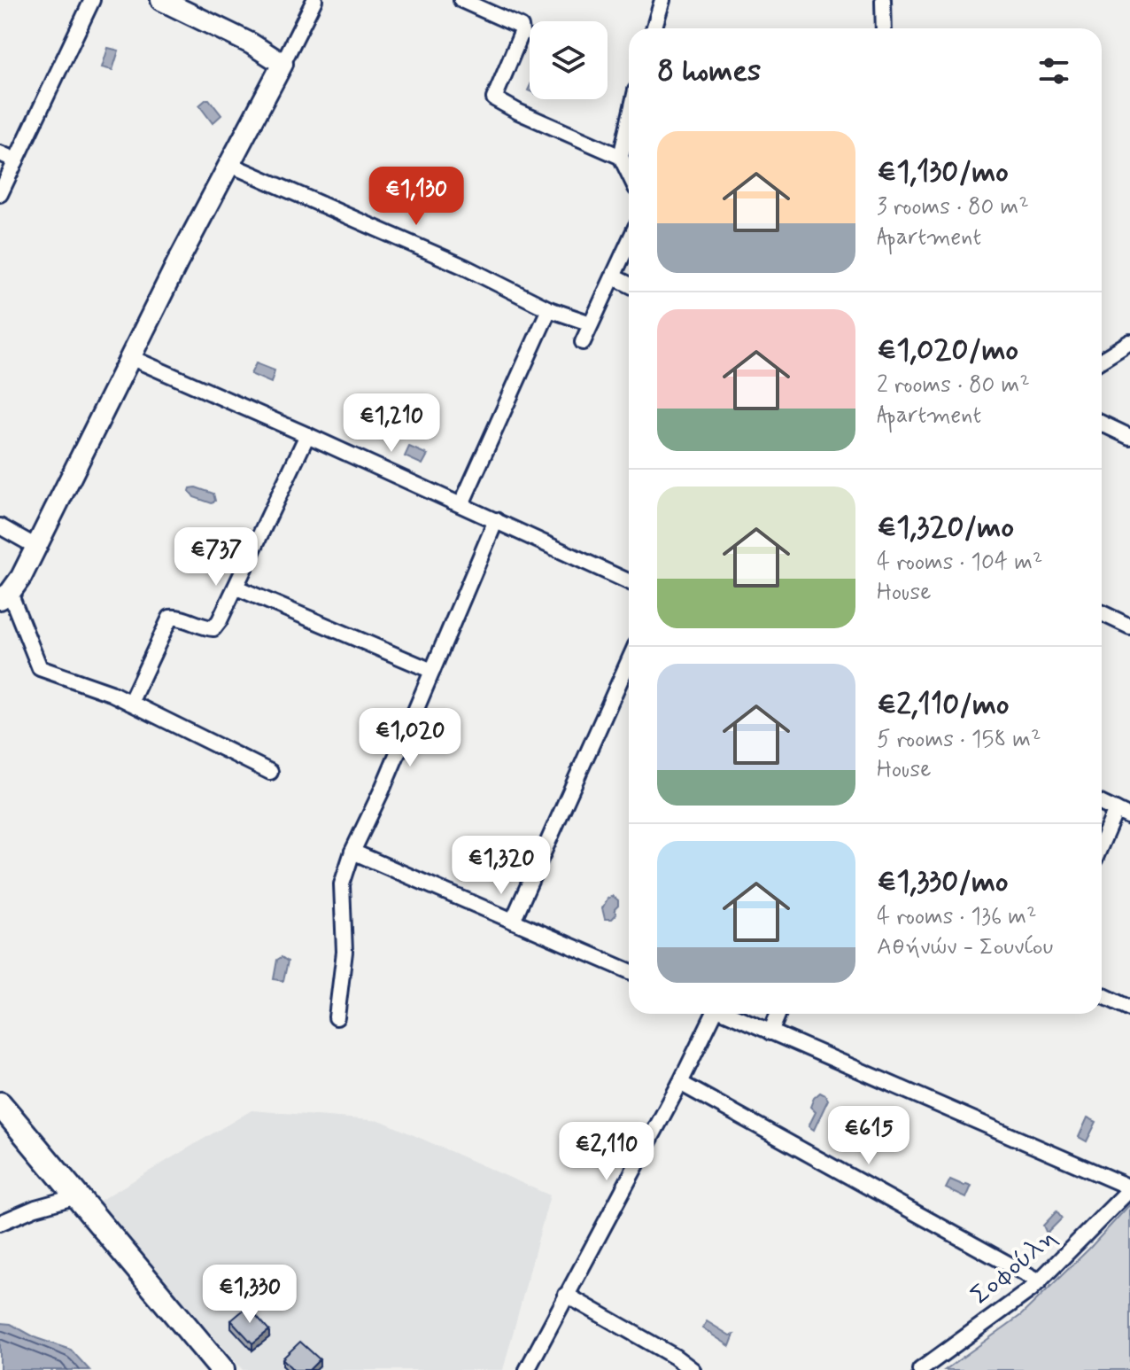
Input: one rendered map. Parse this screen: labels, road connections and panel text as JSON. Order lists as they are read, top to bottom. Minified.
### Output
{"streets":{"street":["Σοφούλη"]},"page":{"heading":"8 homes","list":[{"name":"€1,130/mo","note":"3 rooms · 80 m² · Apartment"},{"name":"€1,020/mo","note":"2 rooms · 80 m² · Apartment"},{"name":"€1,320/mo","note":"4 rooms · 104 m² · House"},{"name":"€2,110/mo","note":"5 rooms · 158 m² · House"},{"name":"€1,330/mo","note":"4 rooms · 136 m² · Αθήνών - Σουνίου"}],"price":["€1,130","€1,210","€737","€1,020","€1,320","€615","€2,110","€1,330"]}}
